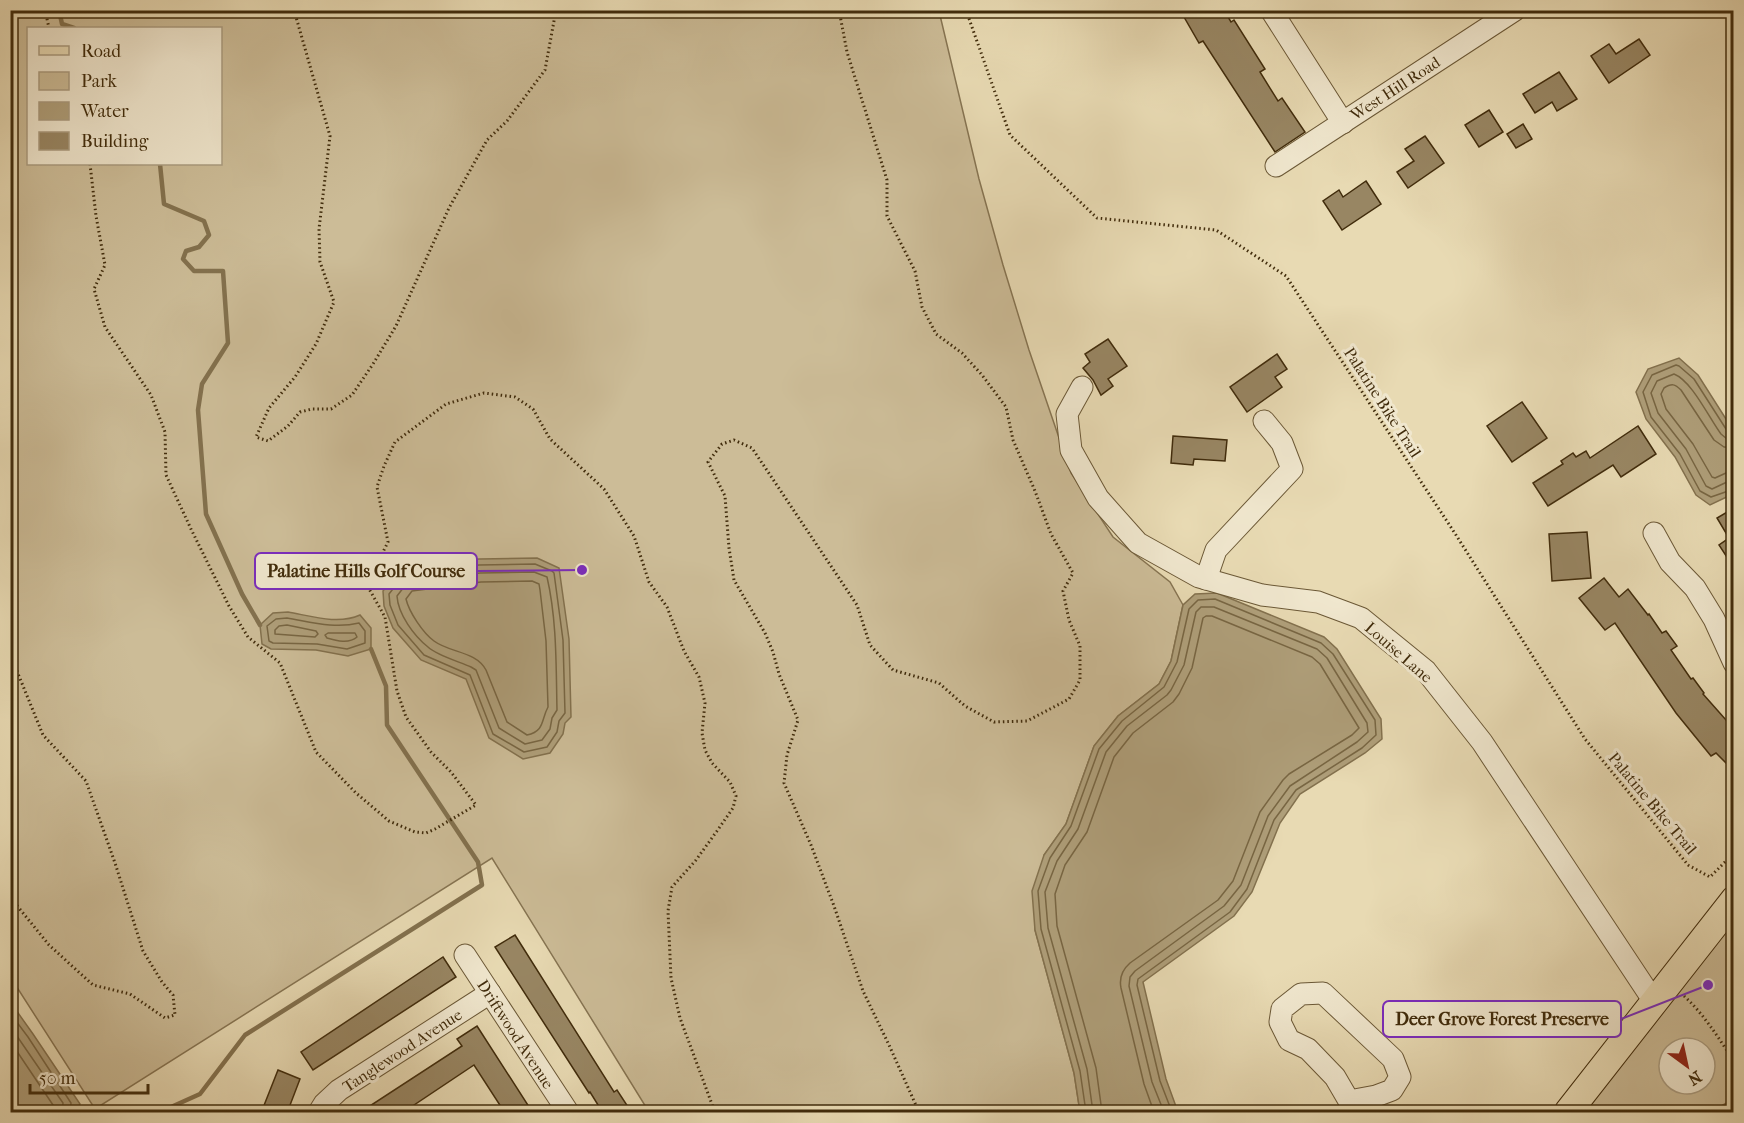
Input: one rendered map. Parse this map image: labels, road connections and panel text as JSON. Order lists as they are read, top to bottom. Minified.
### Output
{"streets":{"street":["West Hill Road","Louise Lane","Driftwood Avenue","Tanglewood Avenue"],"path":["Palatine Bike Trail"]},"crossings":[["Driftwood Avenue","Tanglewood Avenue"]],"places":["Palatine Hills Golf Course","Deer Grove Forest Preserve"],"legend":["Road","Park","Water","Building"],"scale_bar":"50 m","north":"bottom right"}
